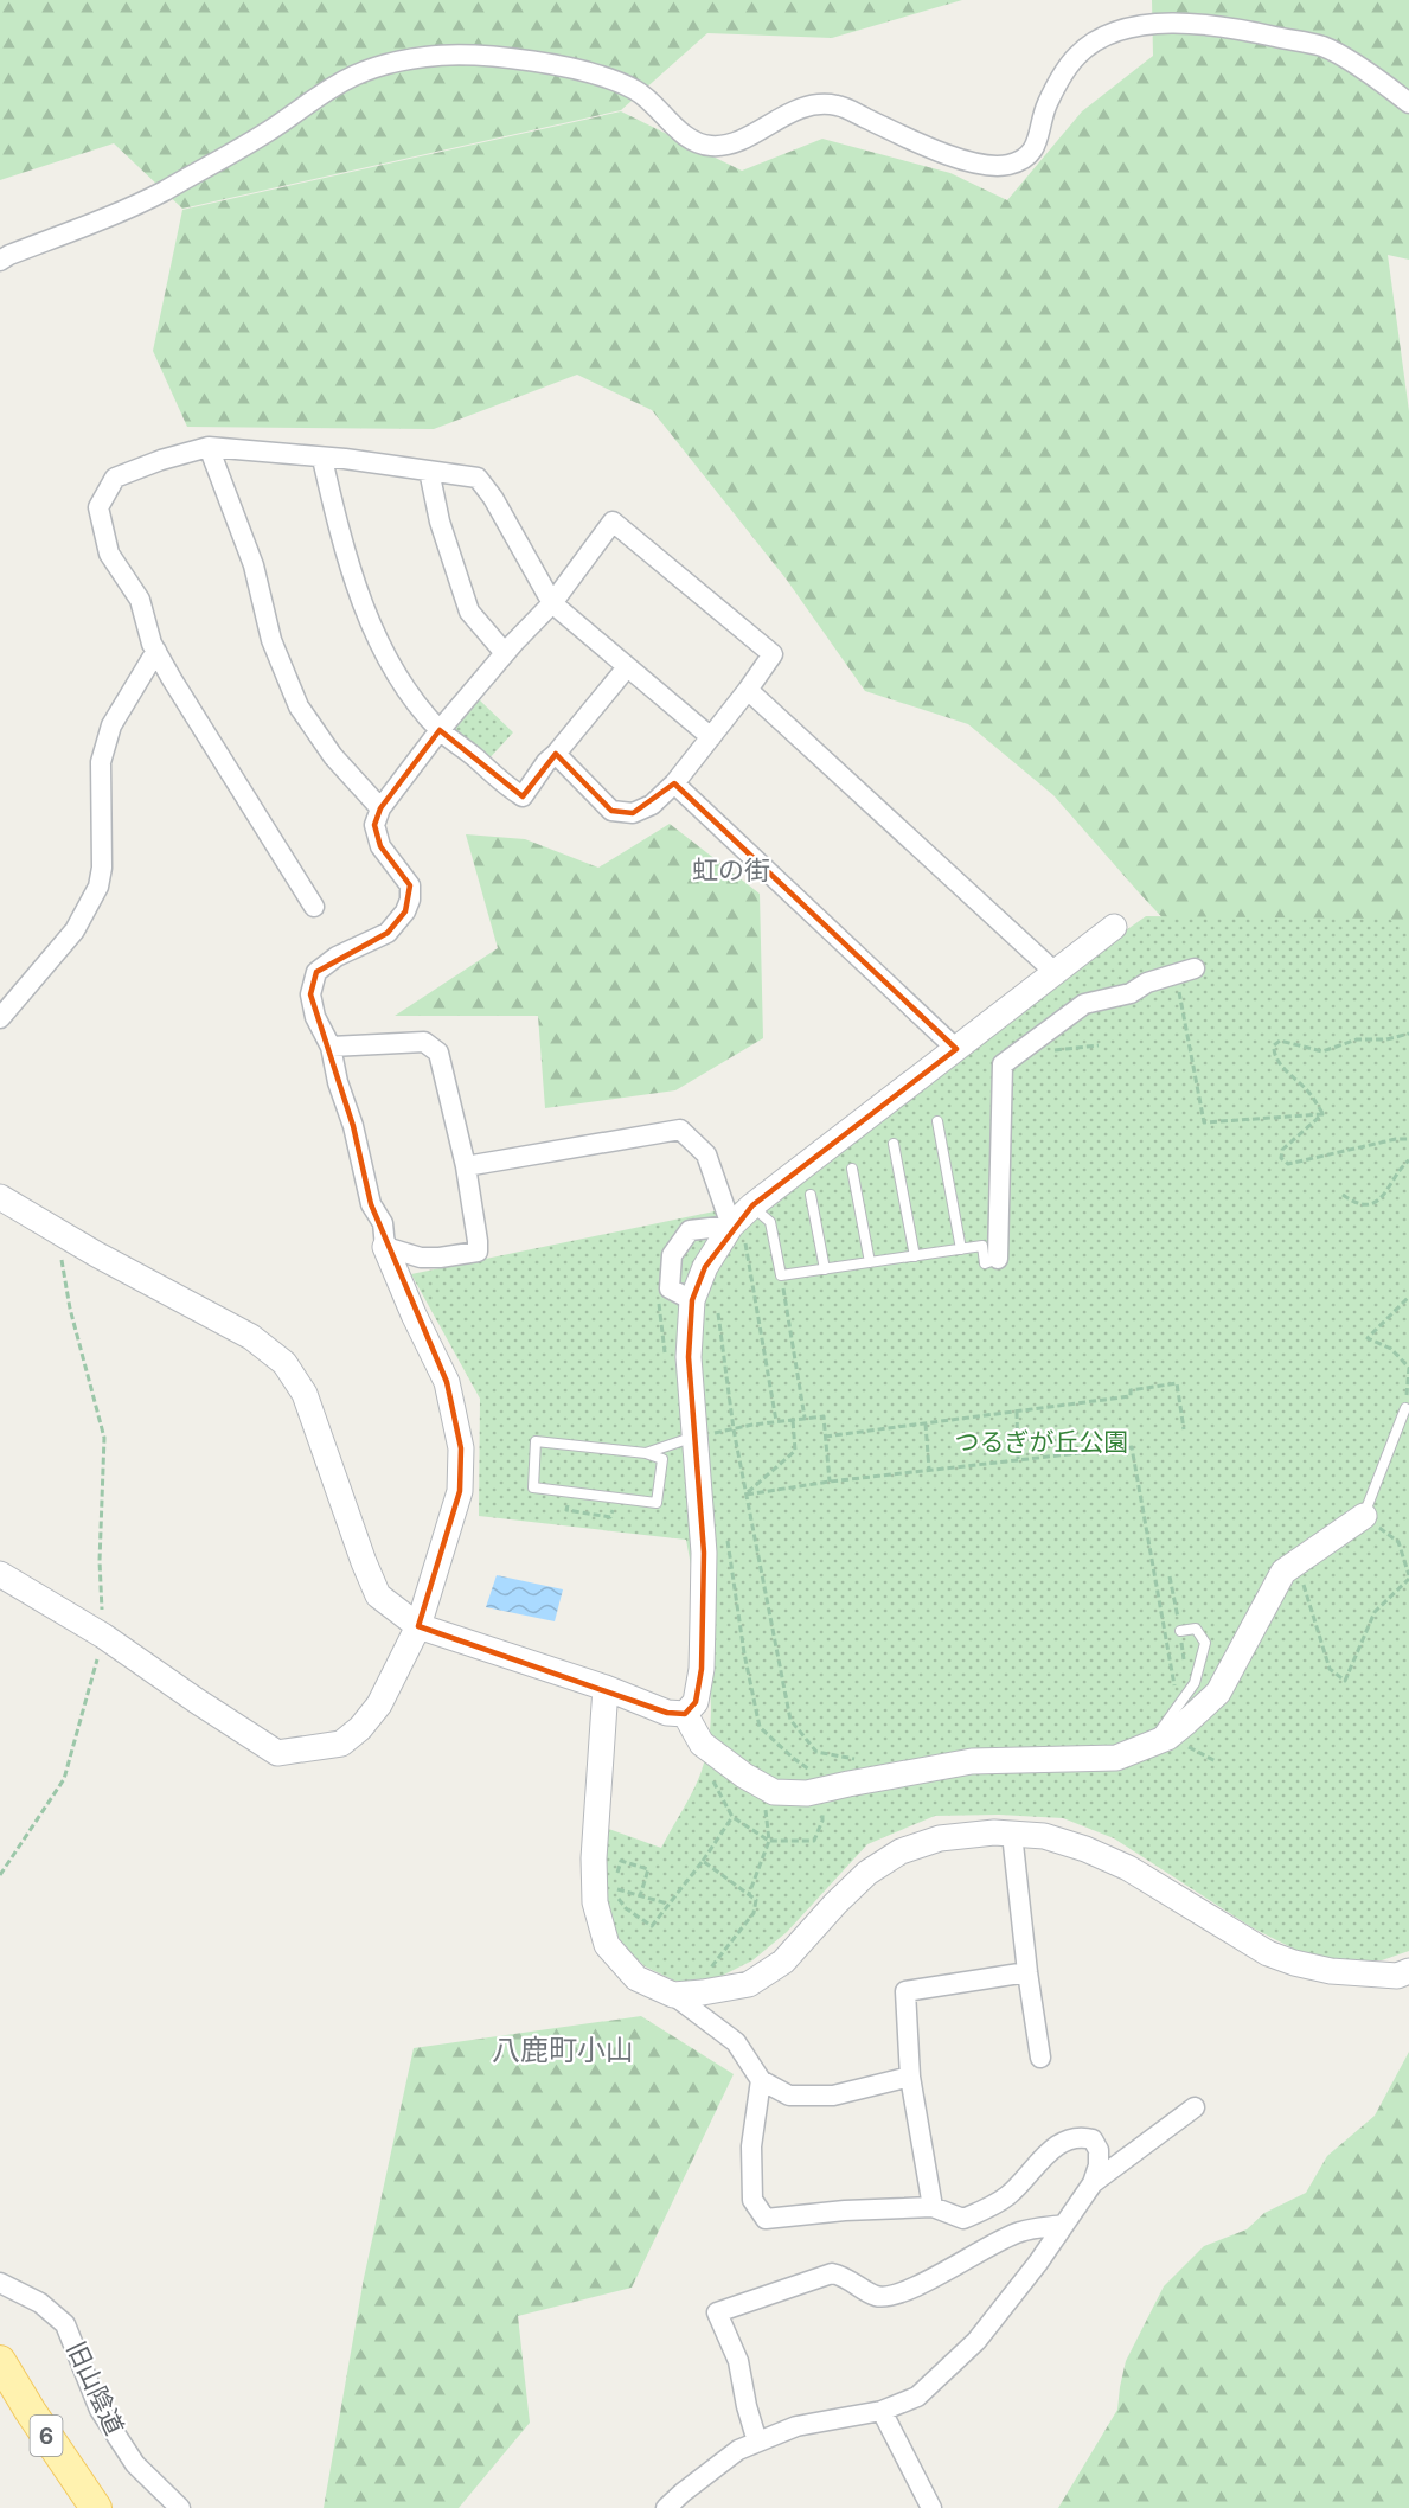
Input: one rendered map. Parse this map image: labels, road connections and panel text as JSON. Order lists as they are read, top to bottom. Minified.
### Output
{"streets":{"main road":["6"],"street":["旧山陰道"]},"districts":["虹の街","八鹿町小山"],"parks":["つるぎが丘公園"]}
